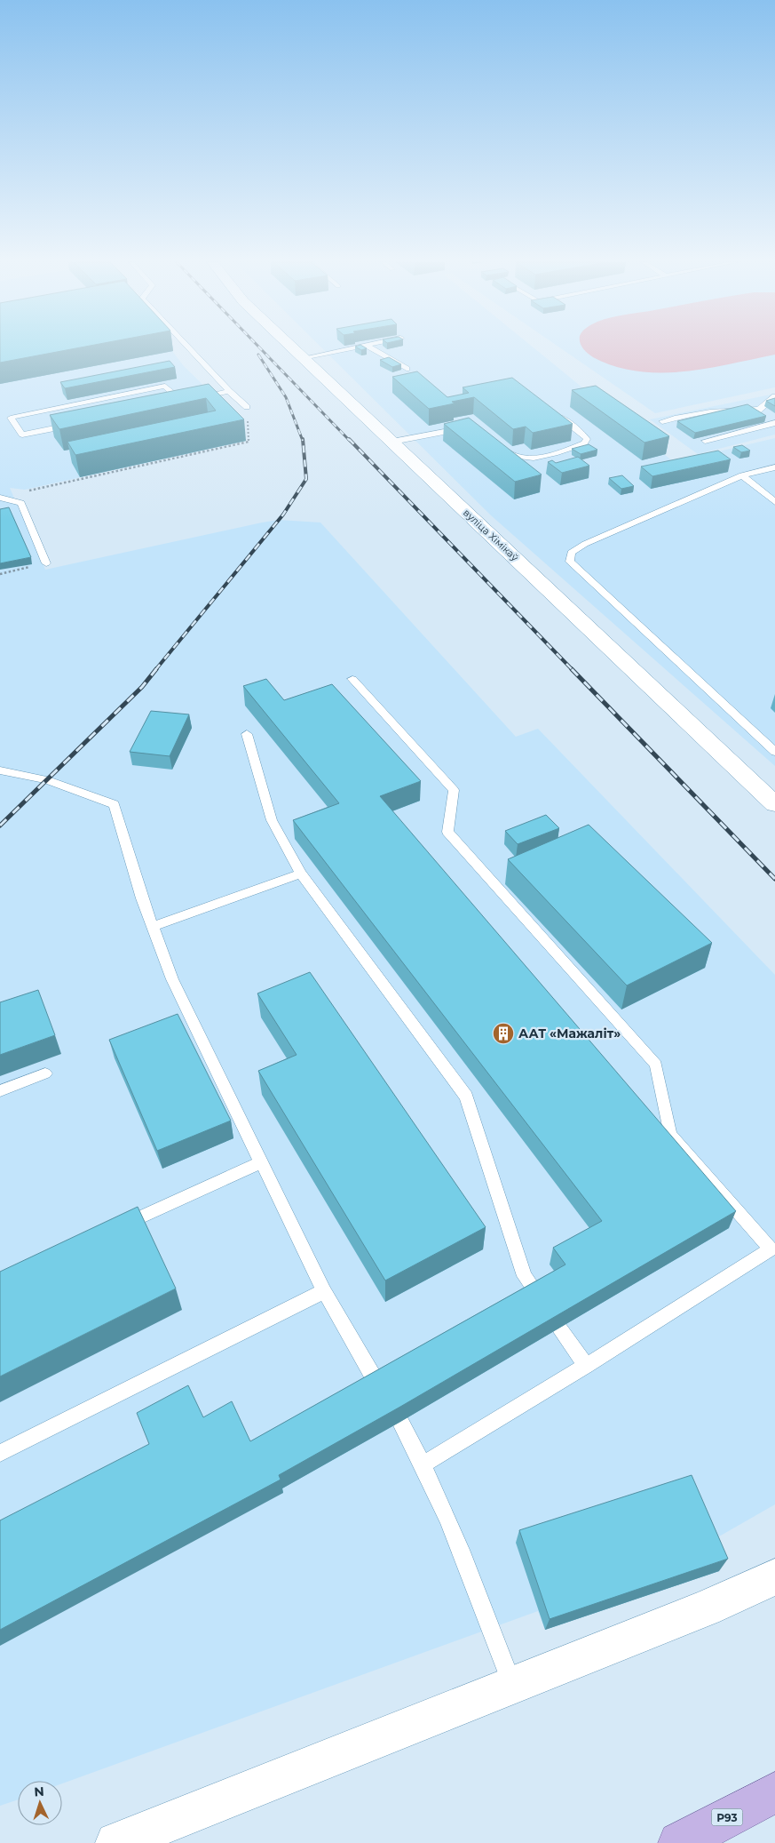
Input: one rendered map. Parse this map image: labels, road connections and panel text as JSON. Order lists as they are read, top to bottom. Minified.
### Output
{"streets":{"main road":["Р93"],"street":["вуліца Хімікаў"]},"places":{"building":["ААТ «Мажаліт»"]},"north":"top"}
